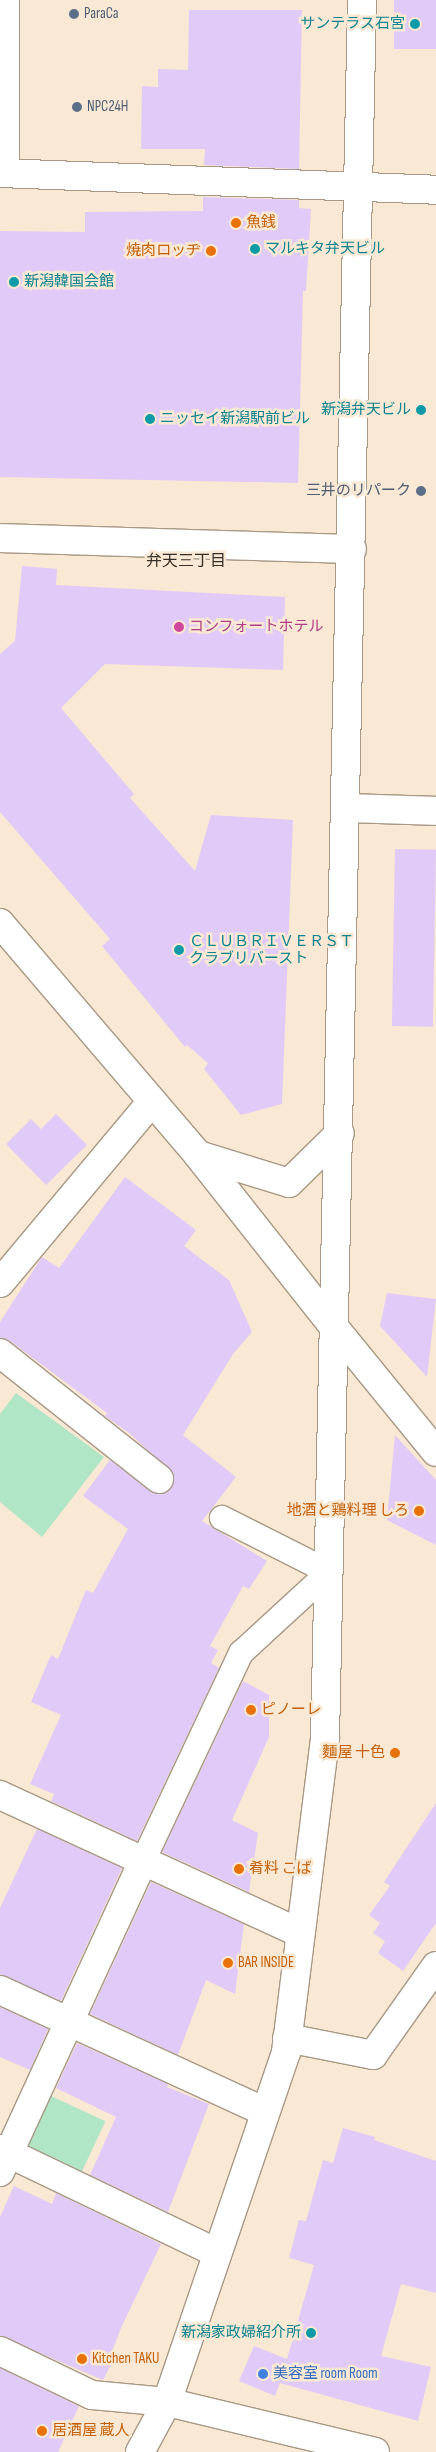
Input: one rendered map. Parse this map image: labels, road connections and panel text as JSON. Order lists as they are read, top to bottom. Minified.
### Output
{"districts":["弁天三丁目"],"places":["ParaCa","サンテラス石宮","NPC24H","魚銭","マルキタ弁天ビル","焼肉ロッヂ","新潟韓国会館","新潟弁天ビル","ニッセイ新潟駅前ビル","三井のリパーク","コンフォートホテル","ＣＬＵＢＲＩＶＥＲＳＴ クラブリバースト","地酒と鶏料理 しろ","ピノーレ","麵屋 十色","肴料 こば","BAR INSIDE","新潟家政婦紹介所","Kitchen TAKU","美容室 room Room","居酒屋 蔵人"]}
